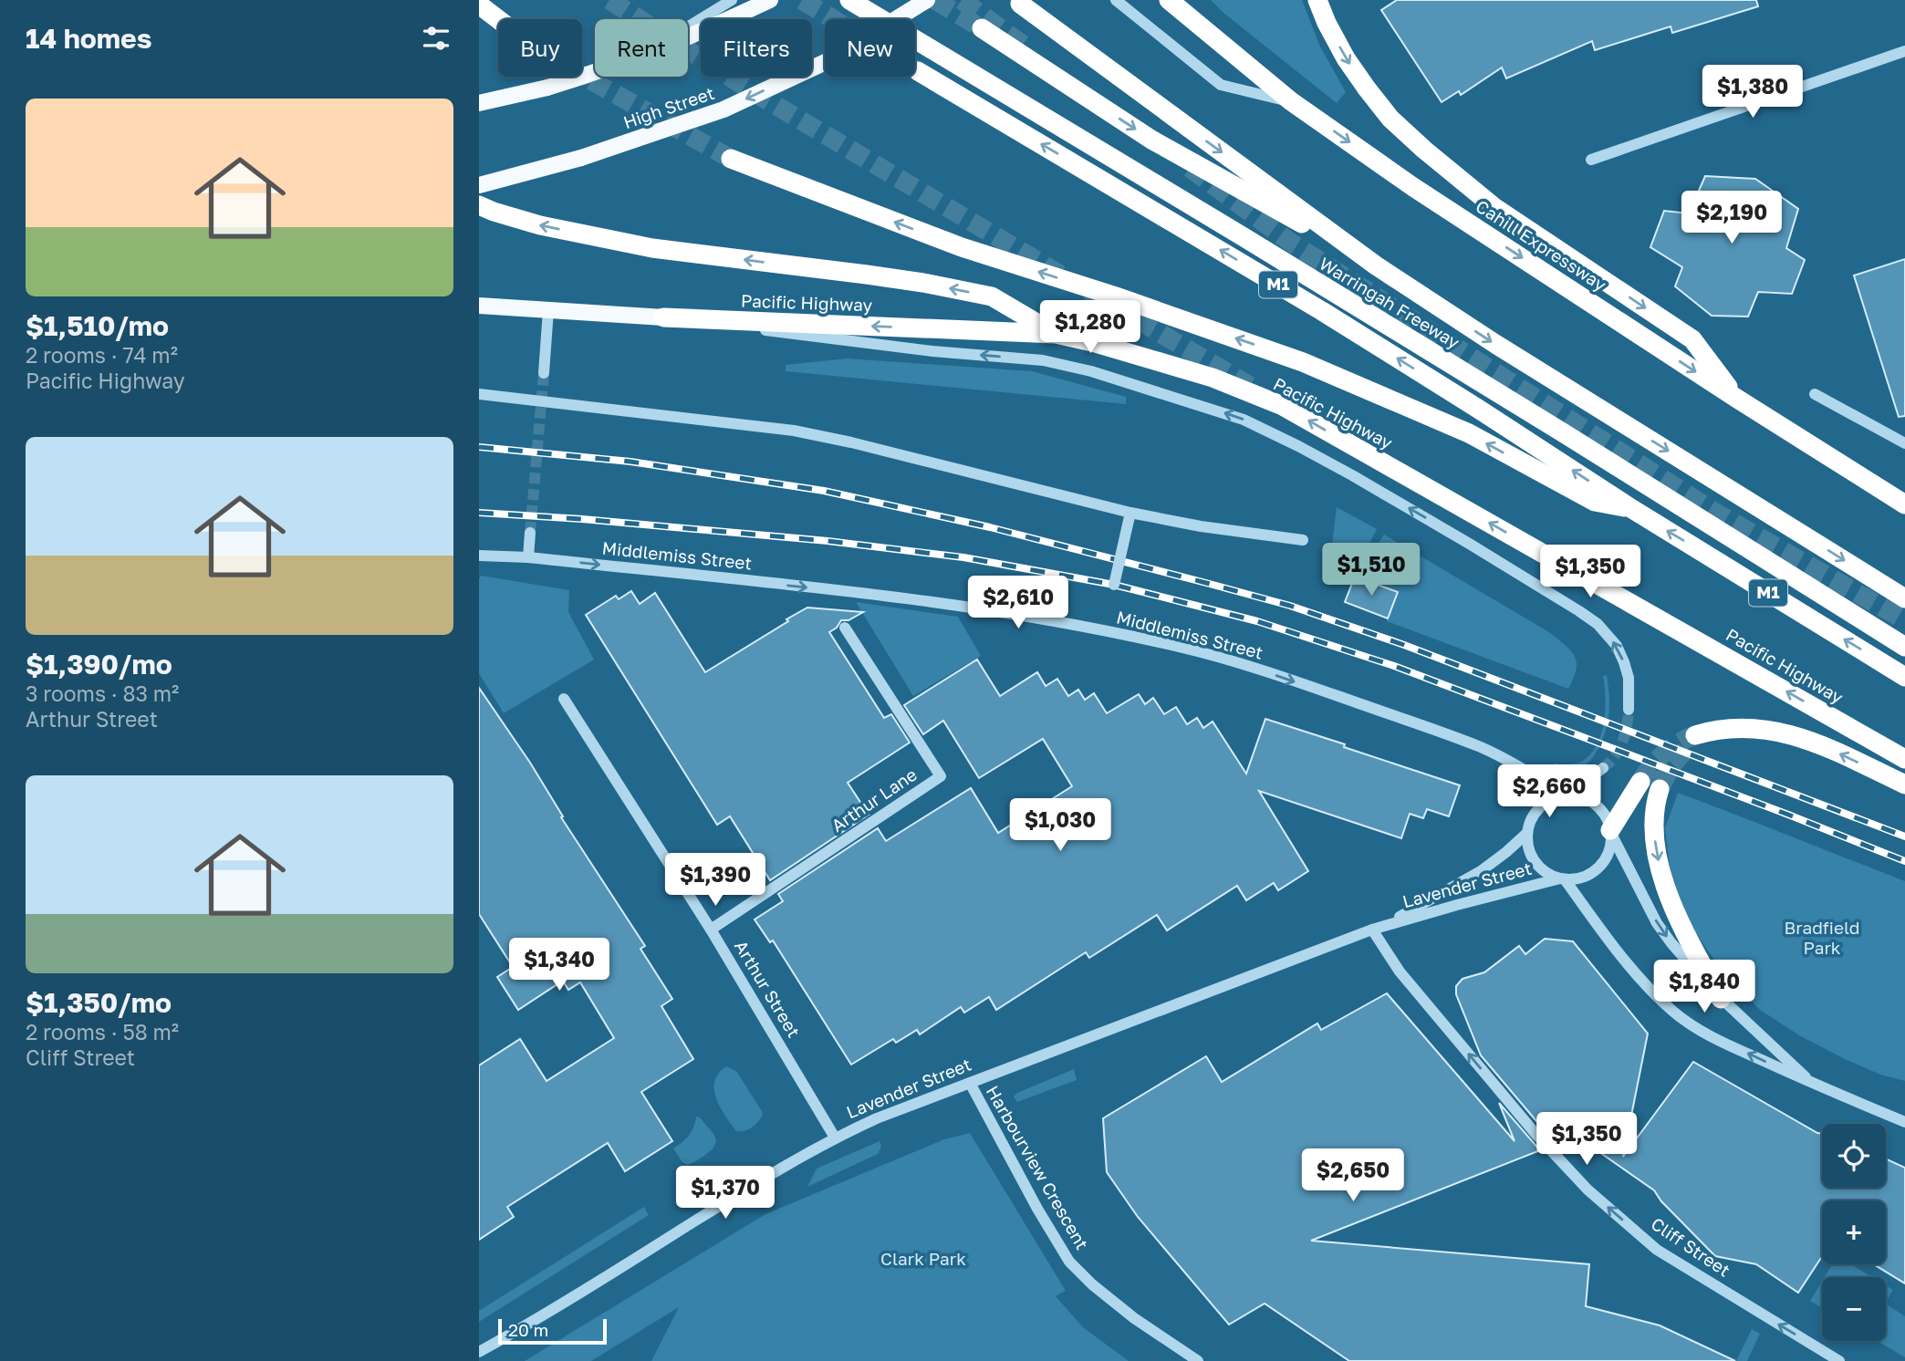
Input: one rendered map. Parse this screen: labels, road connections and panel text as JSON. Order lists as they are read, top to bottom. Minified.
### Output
{"streets":{"highway":["Cahill Expressway","M1","Pacific Highway","Warringah Freeway"],"main road":["High Street"],"street":["Middlemiss Street","Arthur Lane","Lavender Street","Arthur Street","Harbourview Crescent","Cliff Street"]},"crossings":[["Middlemiss Street","Lavender Street"],["Arthur Lane","Arthur Street"],["Lavender Street","Arthur Street"],["Lavender Street","Harbourview Crescent"],["Lavender Street","Cliff Street"]],"one_way":["Middlemiss Street","Cliff Street"],"parks":["Bradfield Park","Clark Park"],"scale_bar":"20 m","page":{"heading":"14 homes","chip":["Buy","Rent","Filters","New"],"price":["$1,380","$2,190","$1,280","$1,510","$1,350","$2,610","$2,660","$1,030","$1,390","$1,340","$1,840","$1,350","$2,650","$1,370"],"list":[{"name":"$1,510/mo","note":"2 rooms · 74 m² · Pacific Highway"},{"name":"$1,390/mo","note":"3 rooms · 83 m² · Arthur Street"},{"name":"$1,350/mo","note":"2 rooms · 58 m² · Cliff Street"}],"map_buttons":["+","−"],"scale":"20 m"}}
